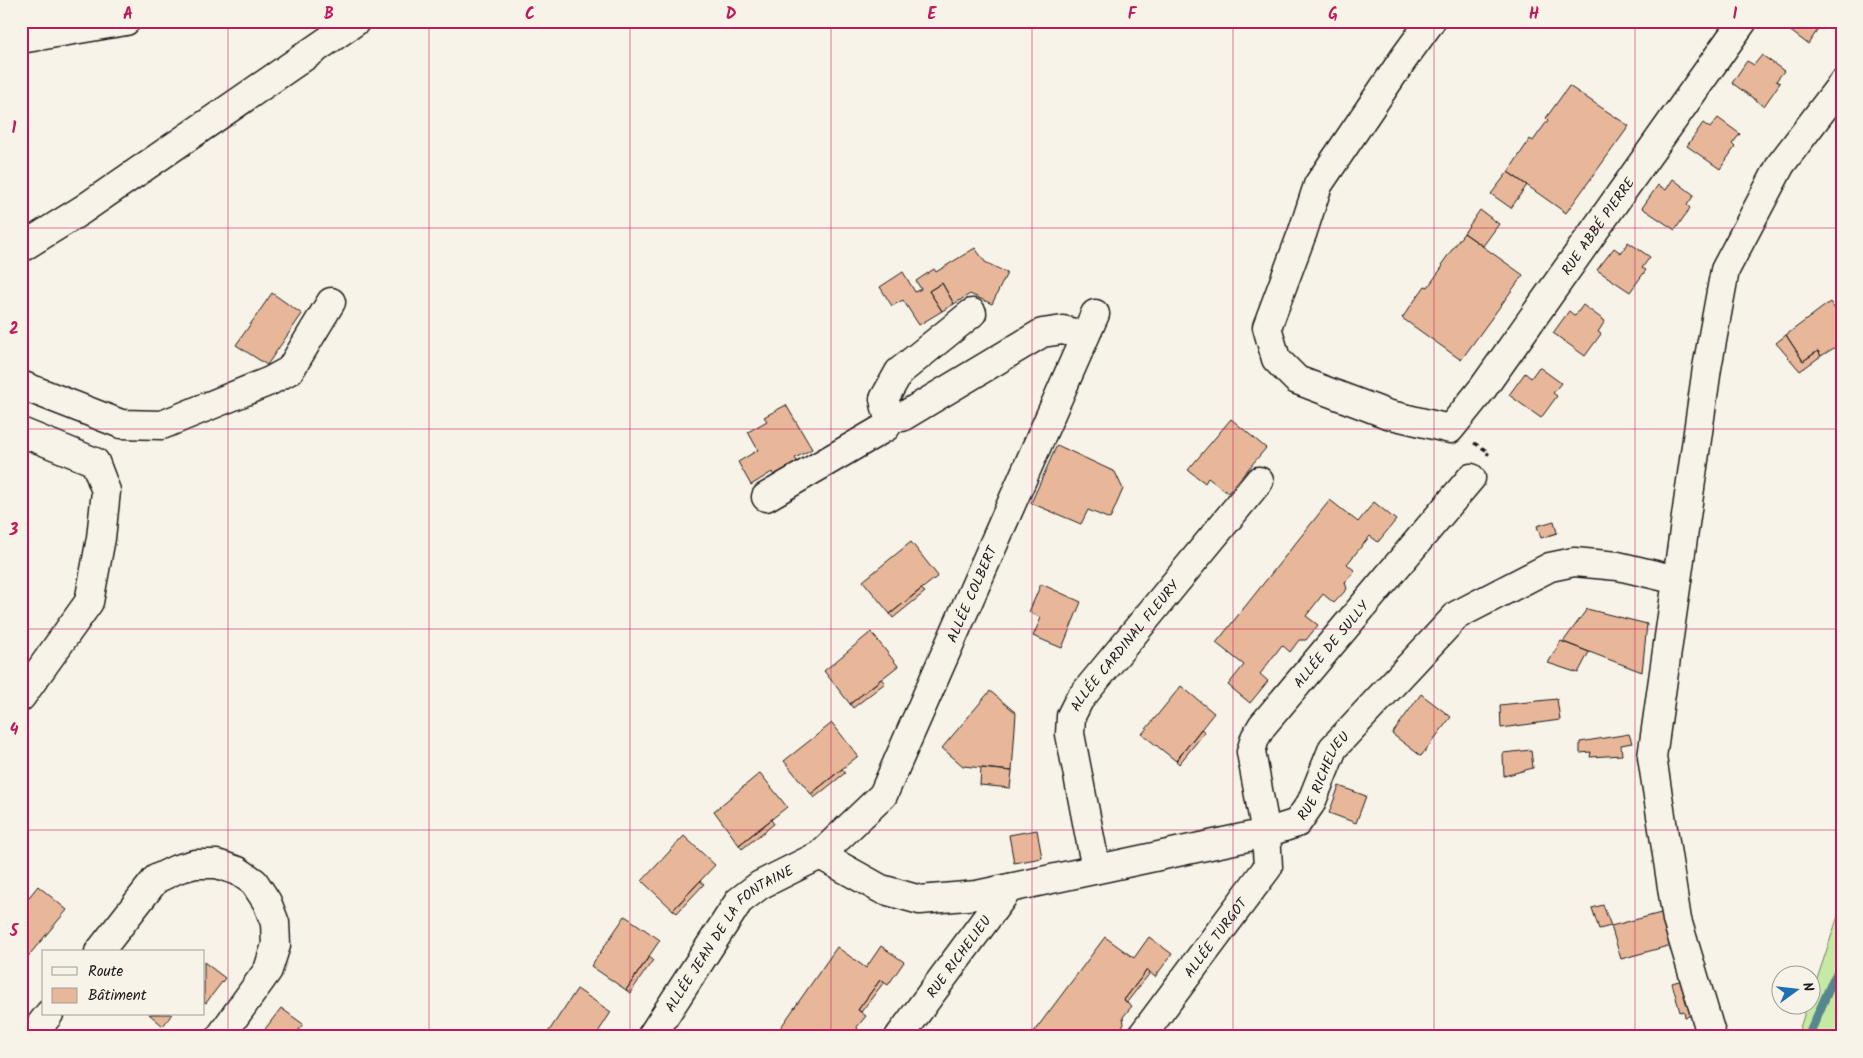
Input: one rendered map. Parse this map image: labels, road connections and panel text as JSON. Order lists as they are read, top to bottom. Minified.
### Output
{"streets":{"main road":["RUE ABBÉ PIERRE","ALLÉE COLBERT","ALLÉE DE SULLY","ALLÉE CARDINAL FLEURY","RUE RICHELIEU","ALLÉE TURGOT","ALLÉE JEAN DE LA FONTAINE"]},"crossings":[["ALLÉE COLBERT","ALLÉE JEAN DE LA FONTAINE"],["ALLÉE DE SULLY","RUE RICHELIEU"],["ALLÉE DE SULLY","ALLÉE TURGOT"],["ALLÉE CARDINAL FLEURY","RUE RICHELIEU"],["RUE RICHELIEU","ALLÉE TURGOT"]],"legend":["Route","Bâtiment"],"north":"right","grid":{"columns":["A","B","C","D","E","F","G","H","I"],"rows":["1","2","3","4","5"]}}
